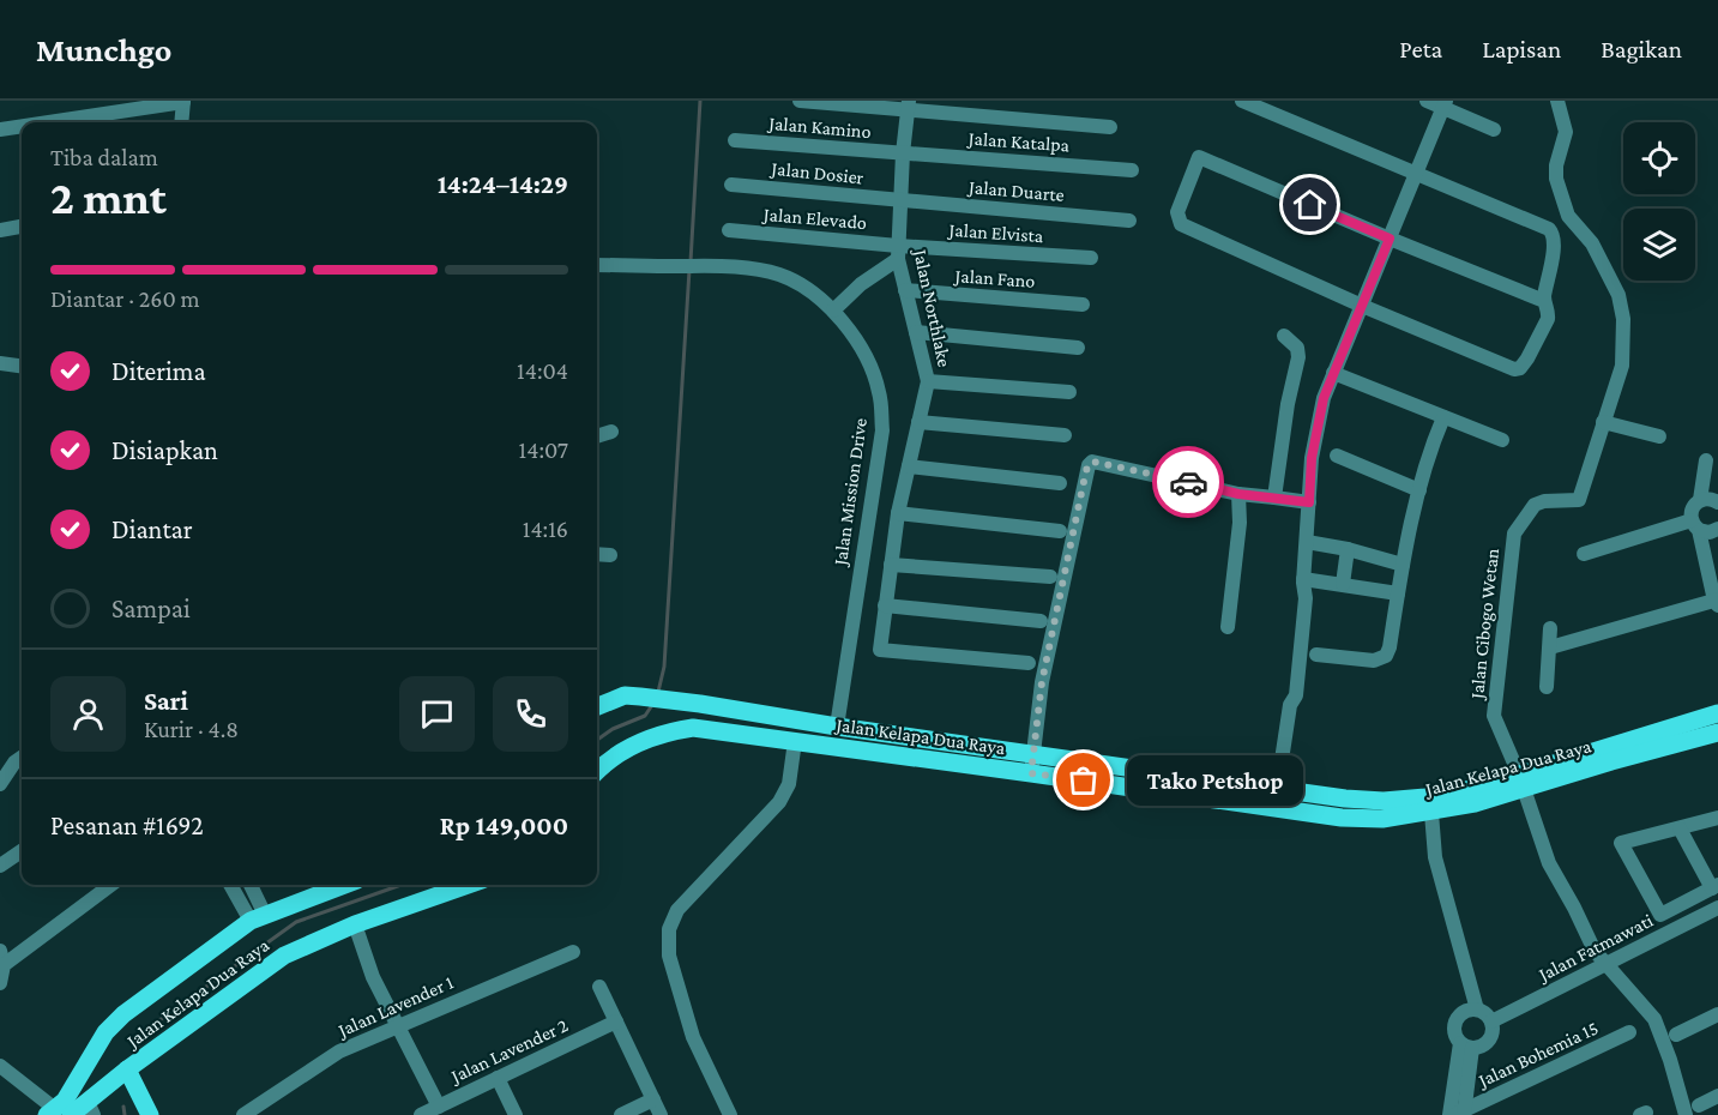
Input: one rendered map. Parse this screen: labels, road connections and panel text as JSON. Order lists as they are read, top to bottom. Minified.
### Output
{"streets":{"main road":["Jalan Kelapa Dua Raya"],"street":["Jalan Kamino","Jalan Katalpa","Jalan Dosier","Jalan Duarte","Jalan Elevado","Jalan Elvista","Jalan Fano","Jalan Northlake","Jalan Mission Drive","Jalan Cibogo Wetan","Jalan Fatmawati","Jalan Lavender 1","Jalan Lavender 2","Jalan Bohemia 15"]},"crossings":[["Jalan Kamino","Jalan Katalpa"],["Jalan Kamino","Jalan Northlake"],["Jalan Katalpa","Jalan Northlake"],["Jalan Dosier","Jalan Duarte"],["Jalan Dosier","Jalan Northlake"],["Jalan Duarte","Jalan Northlake"],["Jalan Elevado","Jalan Elvista"],["Jalan Elevado","Jalan Northlake"],["Jalan Elvista","Jalan Northlake"],["Jalan Fano","Jalan Northlake"],["Jalan Mission Drive","Jalan Kelapa Dua Raya"],["Jalan Cibogo Wetan","Jalan Kelapa Dua Raya"]],"places":["Tako Petshop"],"page":{"header":"Munchgo","nav":["Peta","Lapisan","Bagikan"],"heading":["2 mnt","Tiba dalam","14:24–14:29"],"panel":["Sari","Kurir · 4.8","Pesanan #1692","Rp 149,000"],"bar":"Diantar · 260 m","list":[["Diterima","14:04"],["Disiapkan","14:07"],["Diantar","14:16"],"Sampai"],"bubble":"Tako Petshop"}}
